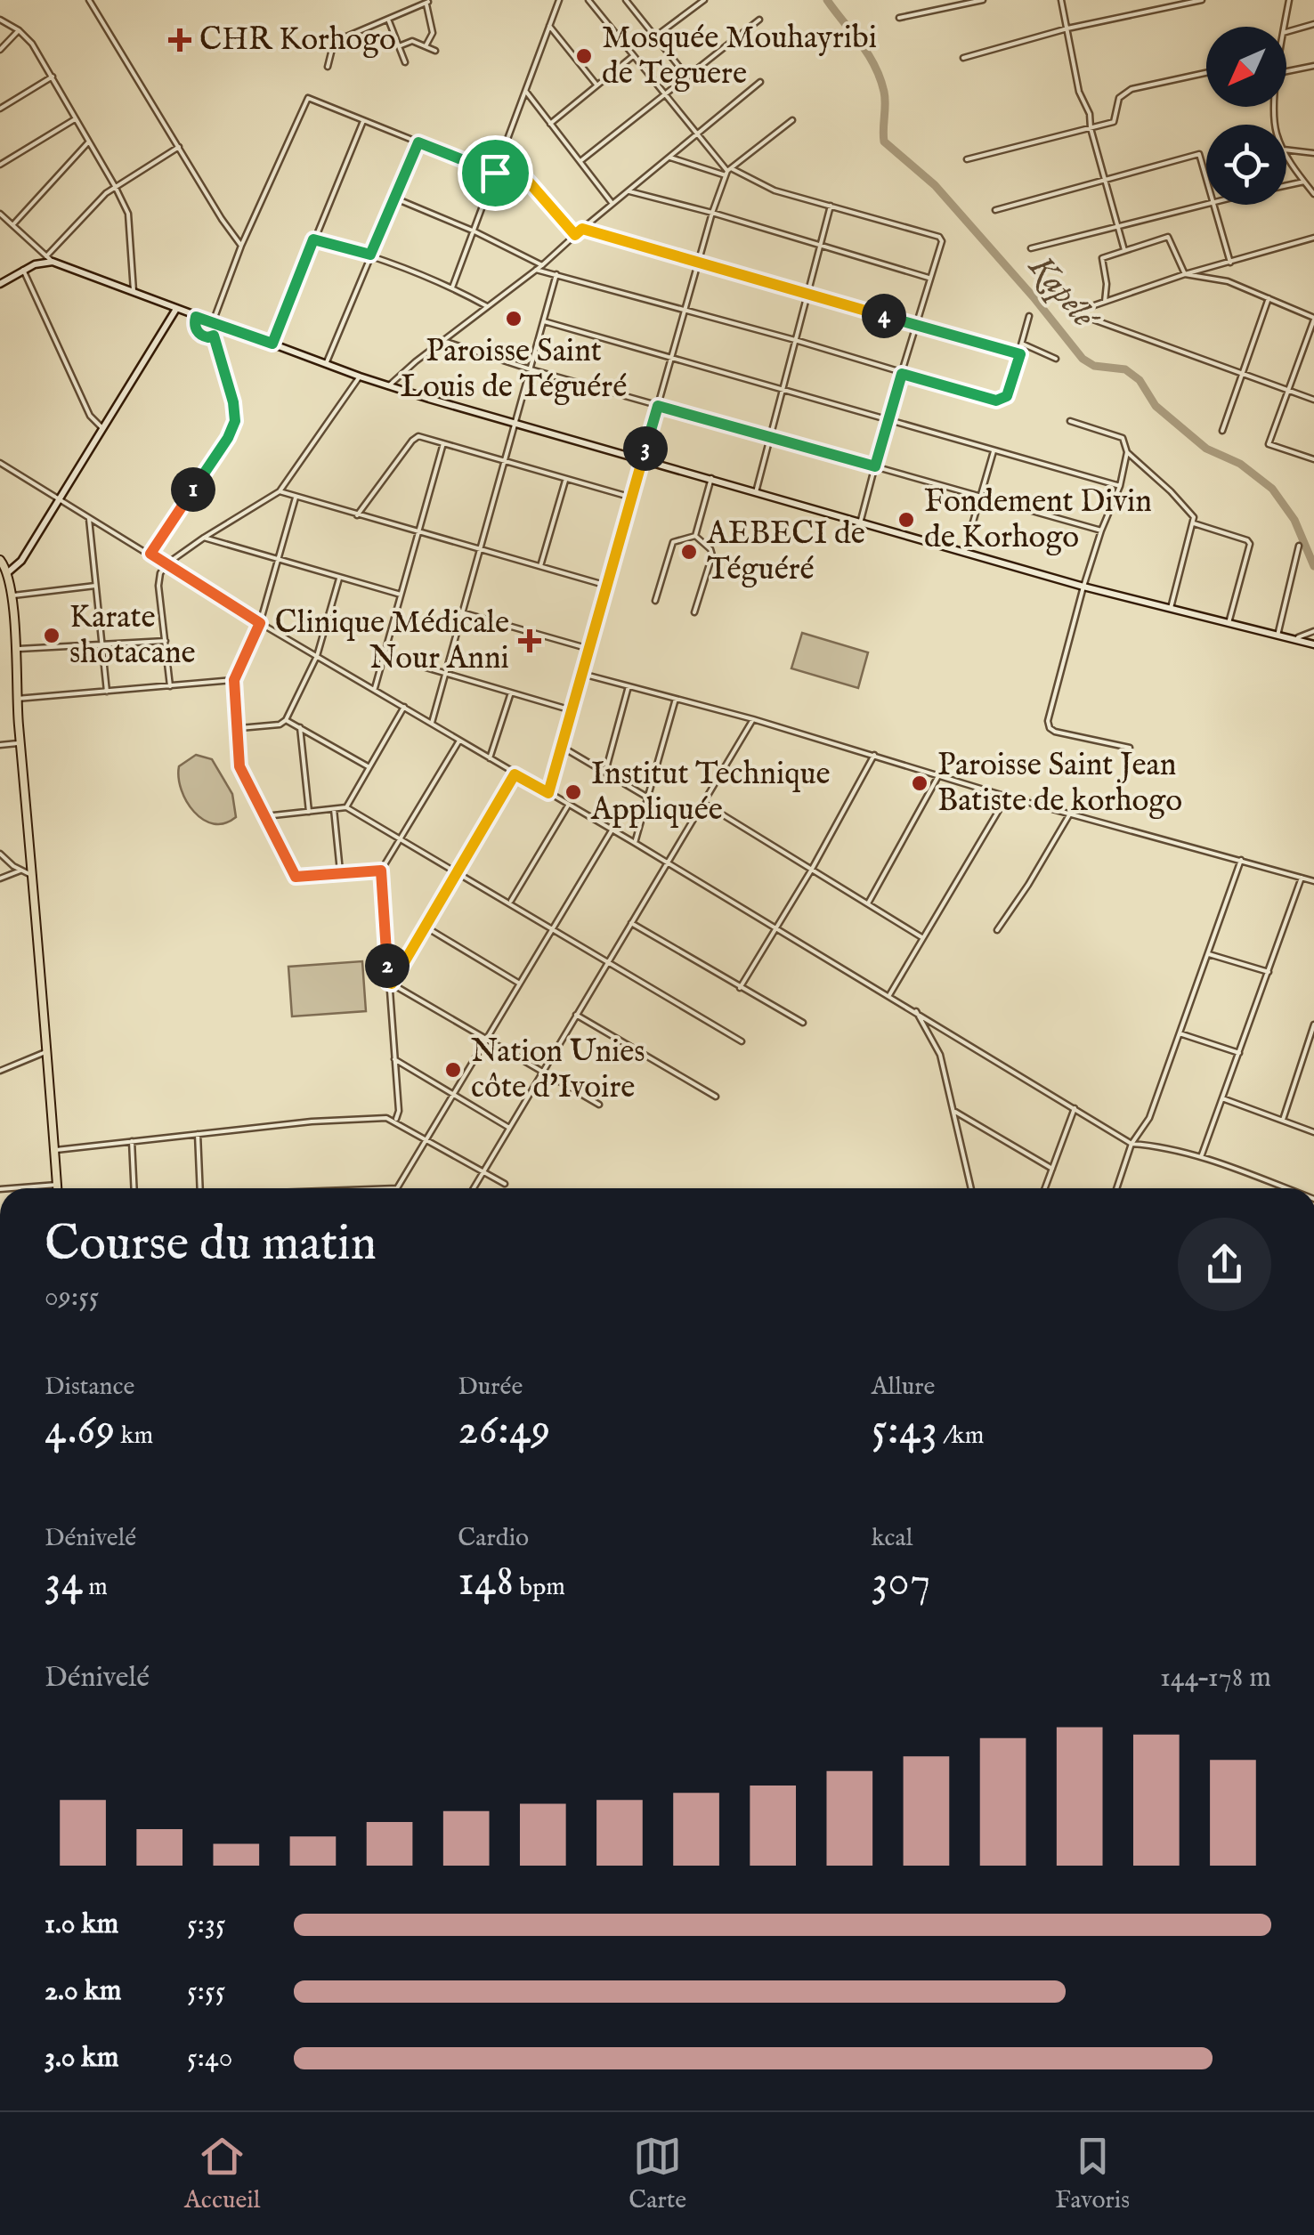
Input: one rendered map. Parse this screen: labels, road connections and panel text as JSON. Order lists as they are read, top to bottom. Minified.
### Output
{"water":["Kapélé"],"places":{"health":["CHR Korhogo","Clinique Médicale Nour Anni"],"other":["Mosquée Mouhayribi de Teguere","Paroisse Saint Louis de Téguéré","Fondement Divin de Korhogo","AEBECI de Téguéré","Karate shotacane","Paroisse Saint Jean Batiste de korhogo","Institut Technique Appliquée","Nation Unies côte d'Ivoire"]},"north":"bottom left","page":{"pins":["4","3","1","2"],"heading":["Course du matin","09:55"],"stats":[["Distance","4.69 km"],["Durée","26:49"],["Allure","5:43 /km"],["Dénivelé","34 m"],["Cardio","148 bpm"],["kcal","307"]],"chart":["Dénivelé","144–178 m"],"list":[{"name":"1.0 km","note":"5:35"},{"name":"2.0 km","note":"5:55"},{"name":"3.0 km","note":"5:40"}],"tabs":["Accueil","Carte","Favoris"]}}
